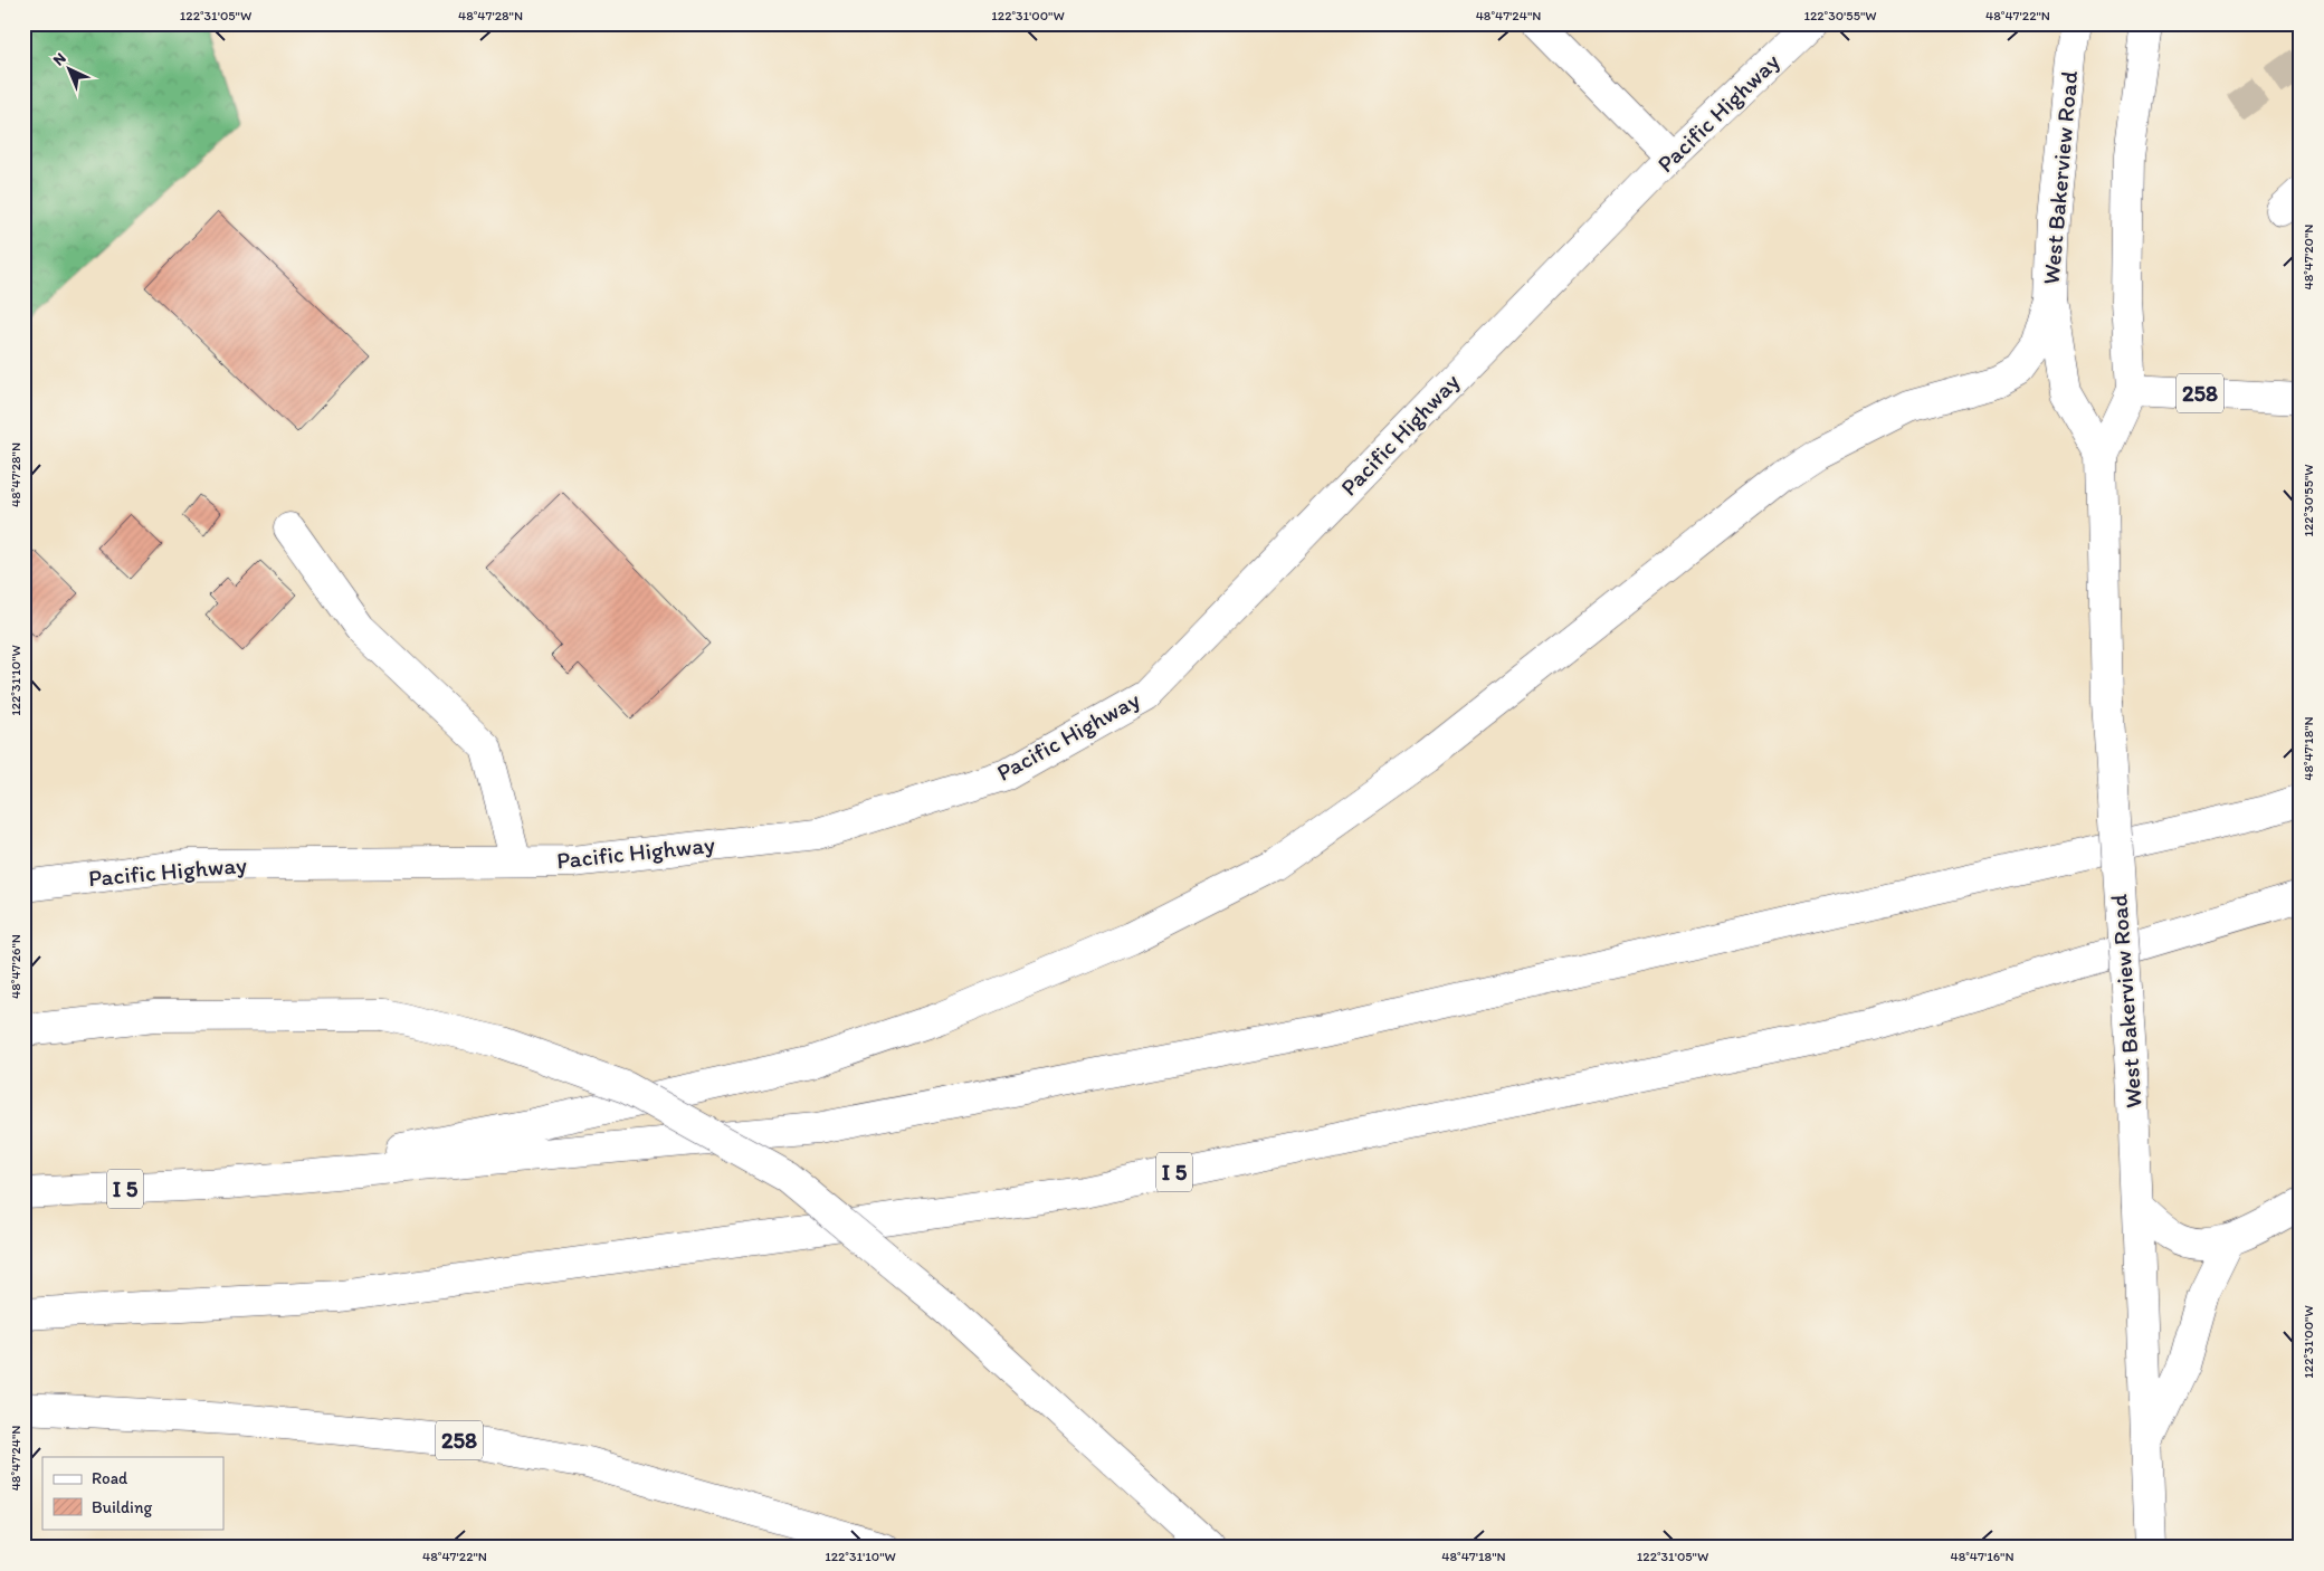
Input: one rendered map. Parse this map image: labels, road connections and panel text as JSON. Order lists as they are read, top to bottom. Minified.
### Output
{"streets":{"main road":["Pacific Highway","West Bakerview Road","258","I 5"]},"crossings":[["West Bakerview Road","258"]],"legend":["Road","Building"],"north":"top left","coordinates":["122°31'05\"W","48°47'28\"N","122°31'00\"W","48°47'24\"N","122°30'55\"W","48°47'22\"N","48°47'20\"N","122°31'10\"W","48°47'18\"N","48°47'26\"N","48°47'16\"N"]}
